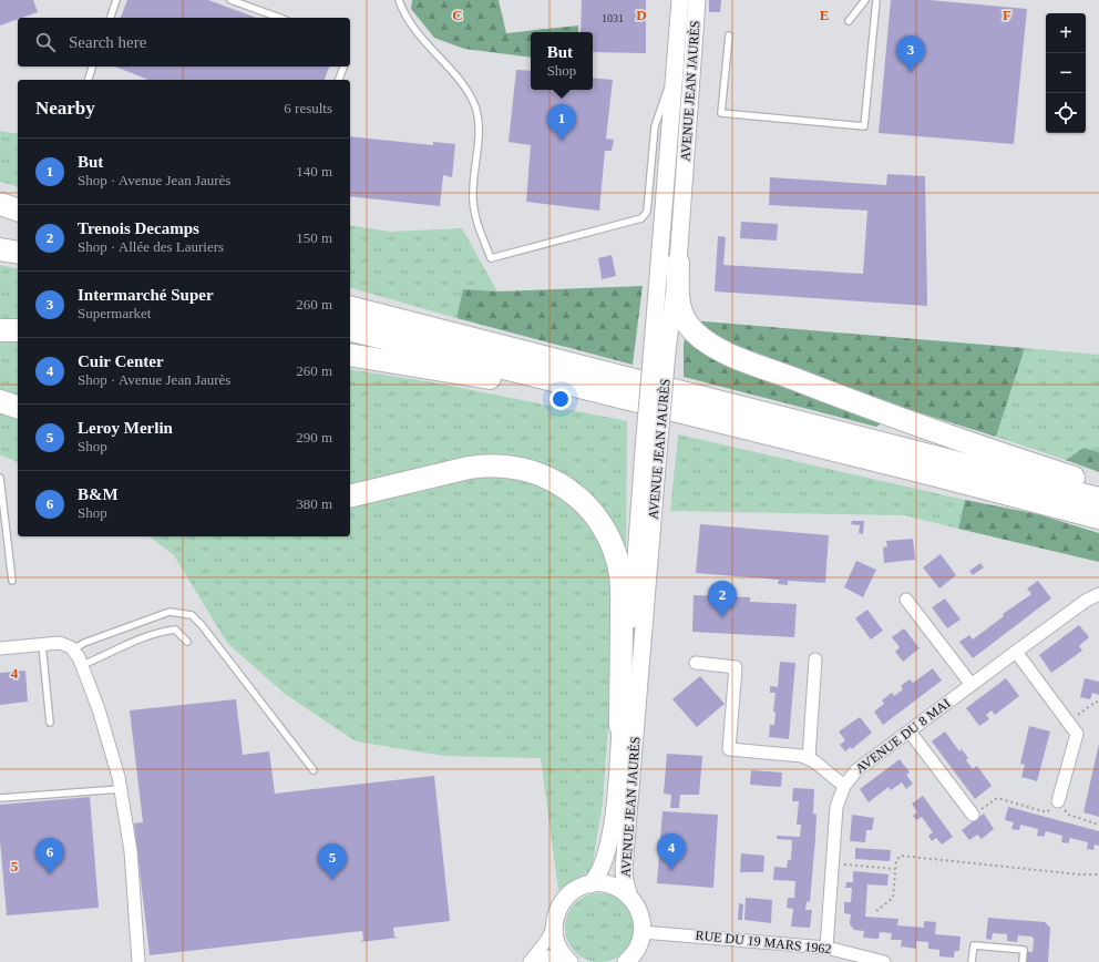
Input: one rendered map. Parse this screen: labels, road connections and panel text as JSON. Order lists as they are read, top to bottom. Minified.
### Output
{"streets":{"main road":["AVENUE JEAN JAURÈS"],"street":["AVENUE DU 8 MAI","RUE DU 19 MARS 1962"]},"crossings":[["AVENUE DU 8 MAI","RUE DU 19 MARS 1962"]],"house_numbers":["1031"],"page":{"map_buttons":["+","−"],"search":"Search here","popup":["But","Shop"],"pins":["3","1","2","4","6","5"],"heading":["Nearby","6 results"],"list":[{"mark":"1","name":"But","note":"Shop · Avenue Jean Jaurès","value":"140 m"},{"mark":"2","name":"Trenois Decamps","note":"Shop · Allée des Lauriers","value":"150 m"},{"mark":"3","name":"Intermarché Super","note":"Supermarket","value":"260 m"},{"mark":"4","name":"Cuir Center","note":"Shop · Avenue Jean Jaurès","value":"260 m"},{"mark":"5","name":"Leroy Merlin","note":"Shop","value":"290 m"},{"mark":"6","name":"B&M","note":"Shop","value":"380 m"}]},"grid":{"columns":["C","D","E","F"],"rows":["4","5"]}}
